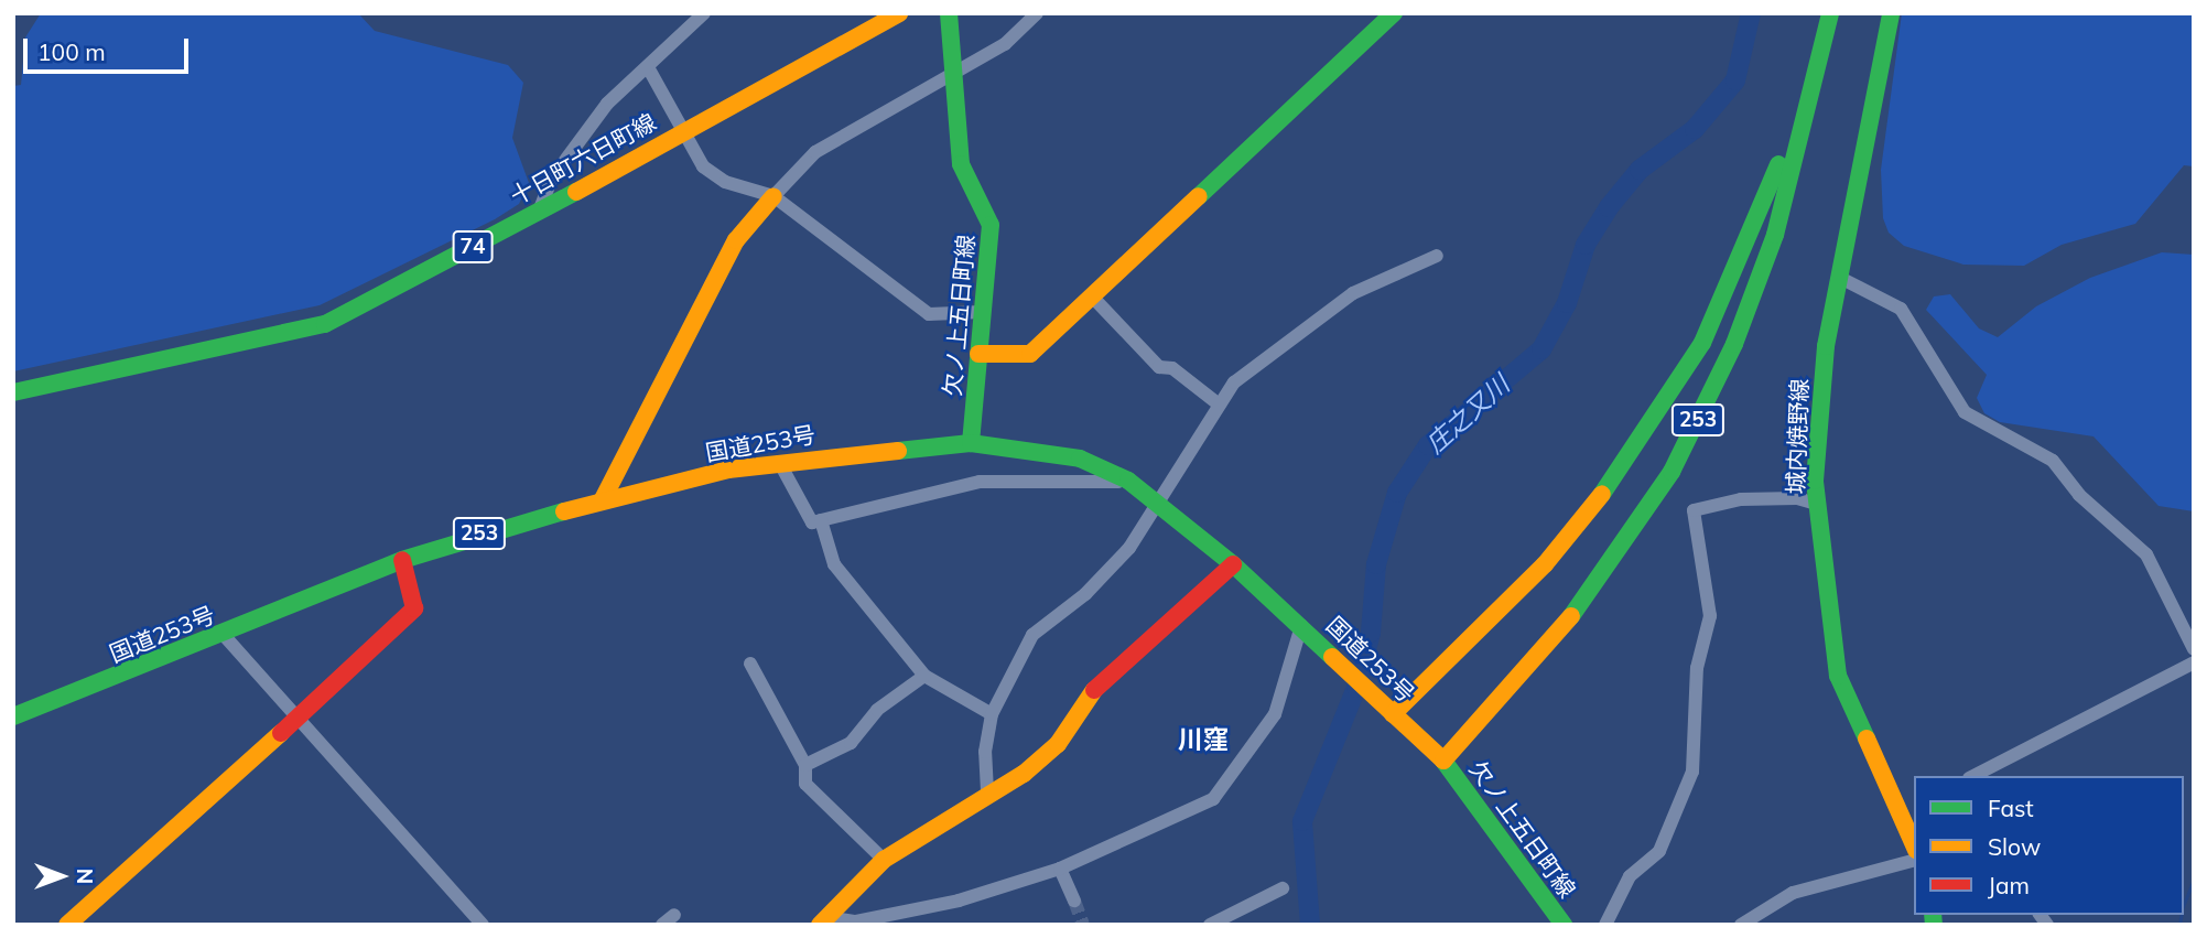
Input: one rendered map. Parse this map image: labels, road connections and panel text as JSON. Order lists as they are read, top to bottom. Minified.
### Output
{"streets":{"main road":["十日町六日町線","74","欠ノ上五日町線","253","城内焼野線","国道253号"]},"crossings":[["欠ノ上五日町線","253"],["欠ノ上五日町線","国道253号"],["253","国道253号"]],"districts":["川窪"],"water":["庄之又川"],"legend":["Fast","Slow","Jam"],"scale_bar":"100 m","north":"right"}
